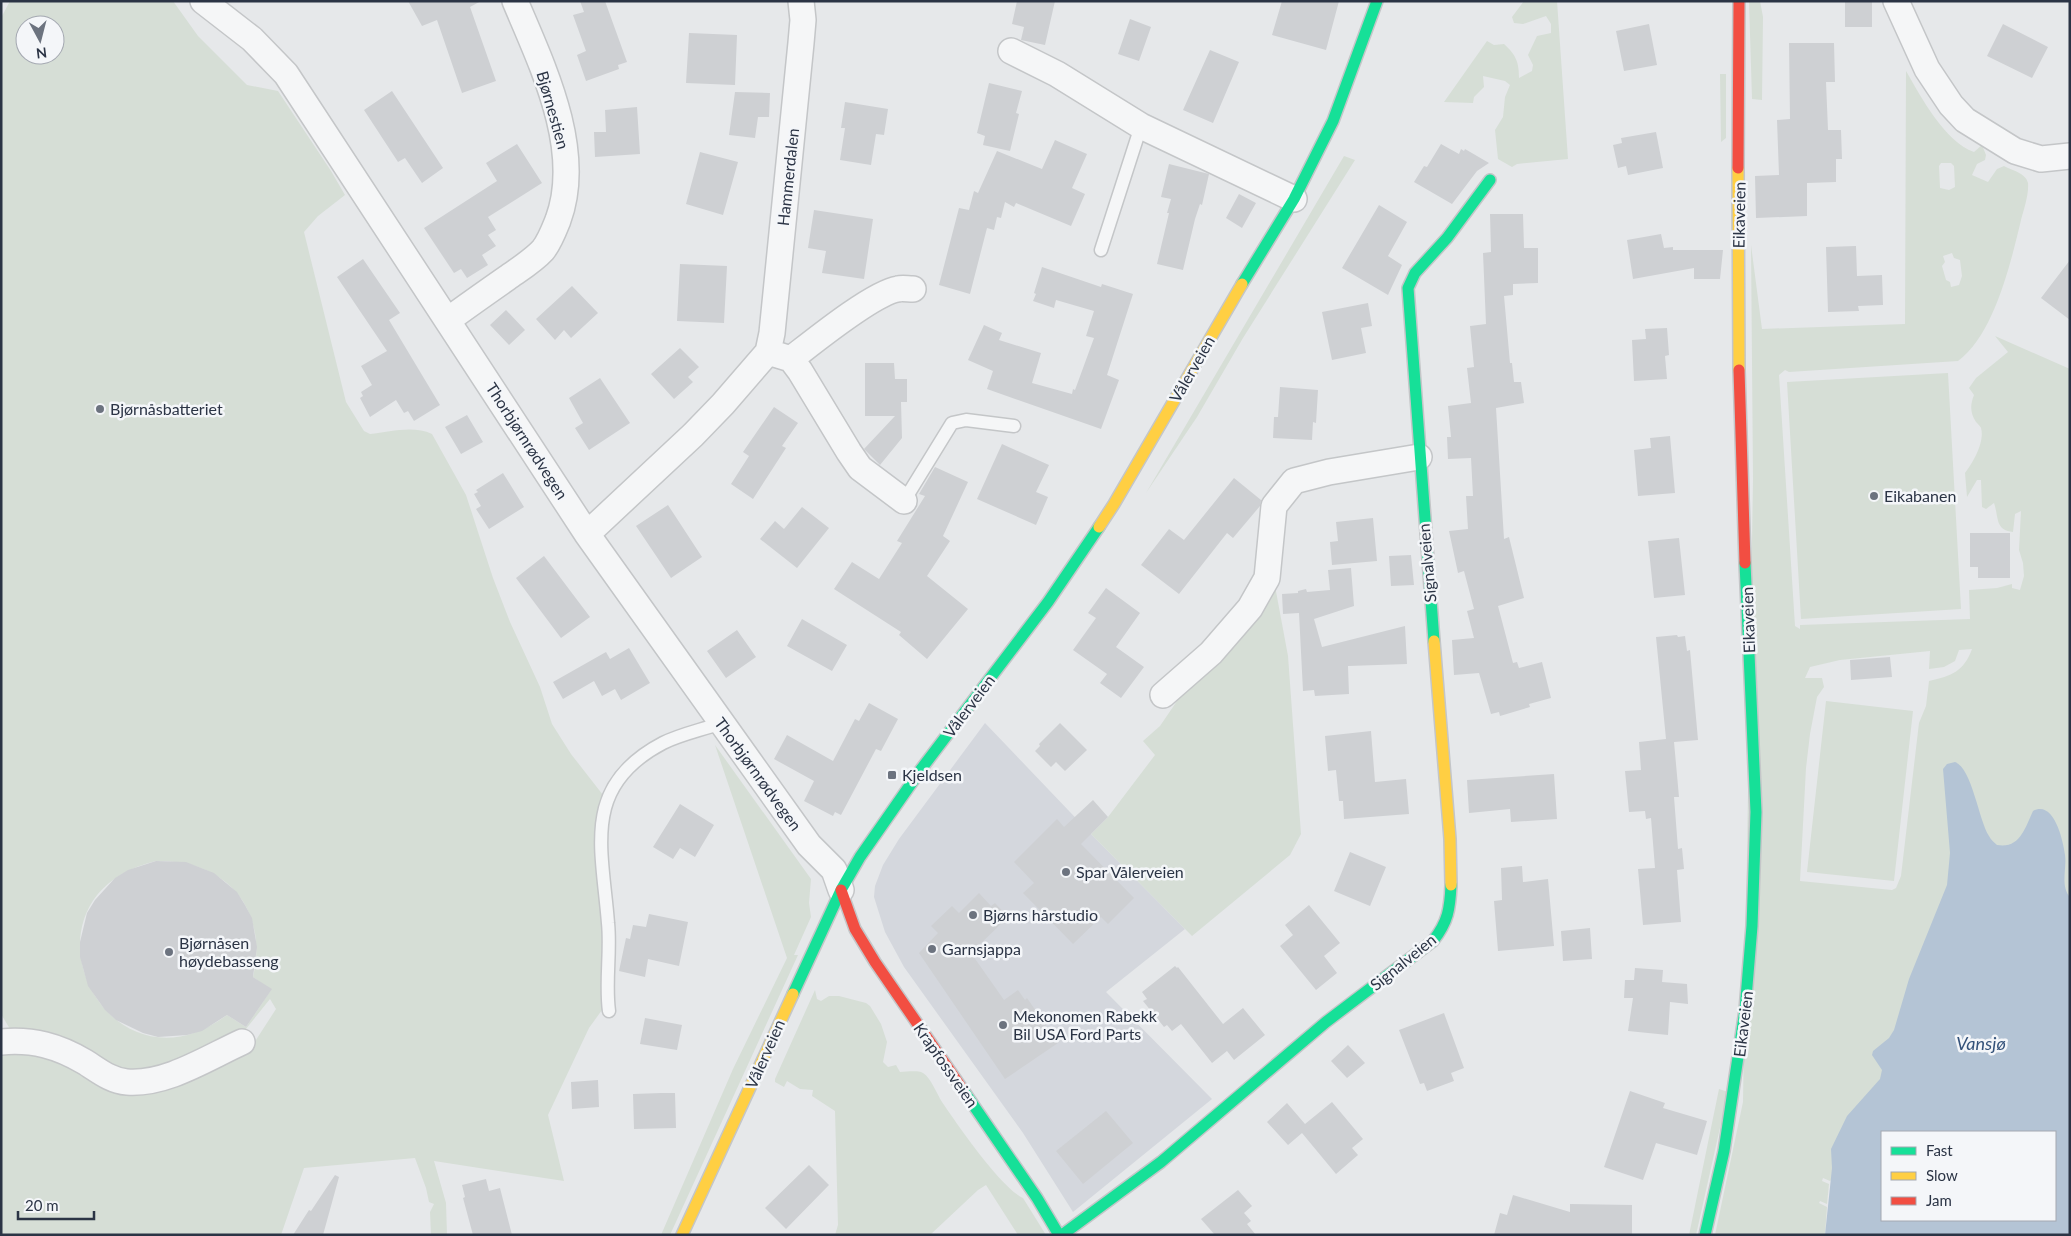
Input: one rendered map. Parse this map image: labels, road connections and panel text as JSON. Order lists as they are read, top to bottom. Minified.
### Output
{"streets":{"street":["Bjørnestien","Hammerdalen","Eikaveien","Vålerveien","Thorbjørnrødvegen","Signalveien","Krapfossveien"]},"crossings":[["Bjørnestien","Thorbjørnrødvegen"],["Vålerveien","Thorbjørnrødvegen"],["Vålerveien","Krapfossveien"],["Thorbjørnrødvegen","Krapfossveien"],["Signalveien","Krapfossveien"]],"water":["Vansjø"],"places":{"other":["Bjørnåsbatteriet","Eikabanen","Spar Vålerveien","Bjørns hårstudio","Garnsjappa","Bjørnåsen høydebasseng","Mekonomen Rabekk Bil USA Ford Parts"],"transit":["Kjeldsen"]},"legend":["Fast","Slow","Jam"],"scale_bar":"20 m","north":"bottom"}
